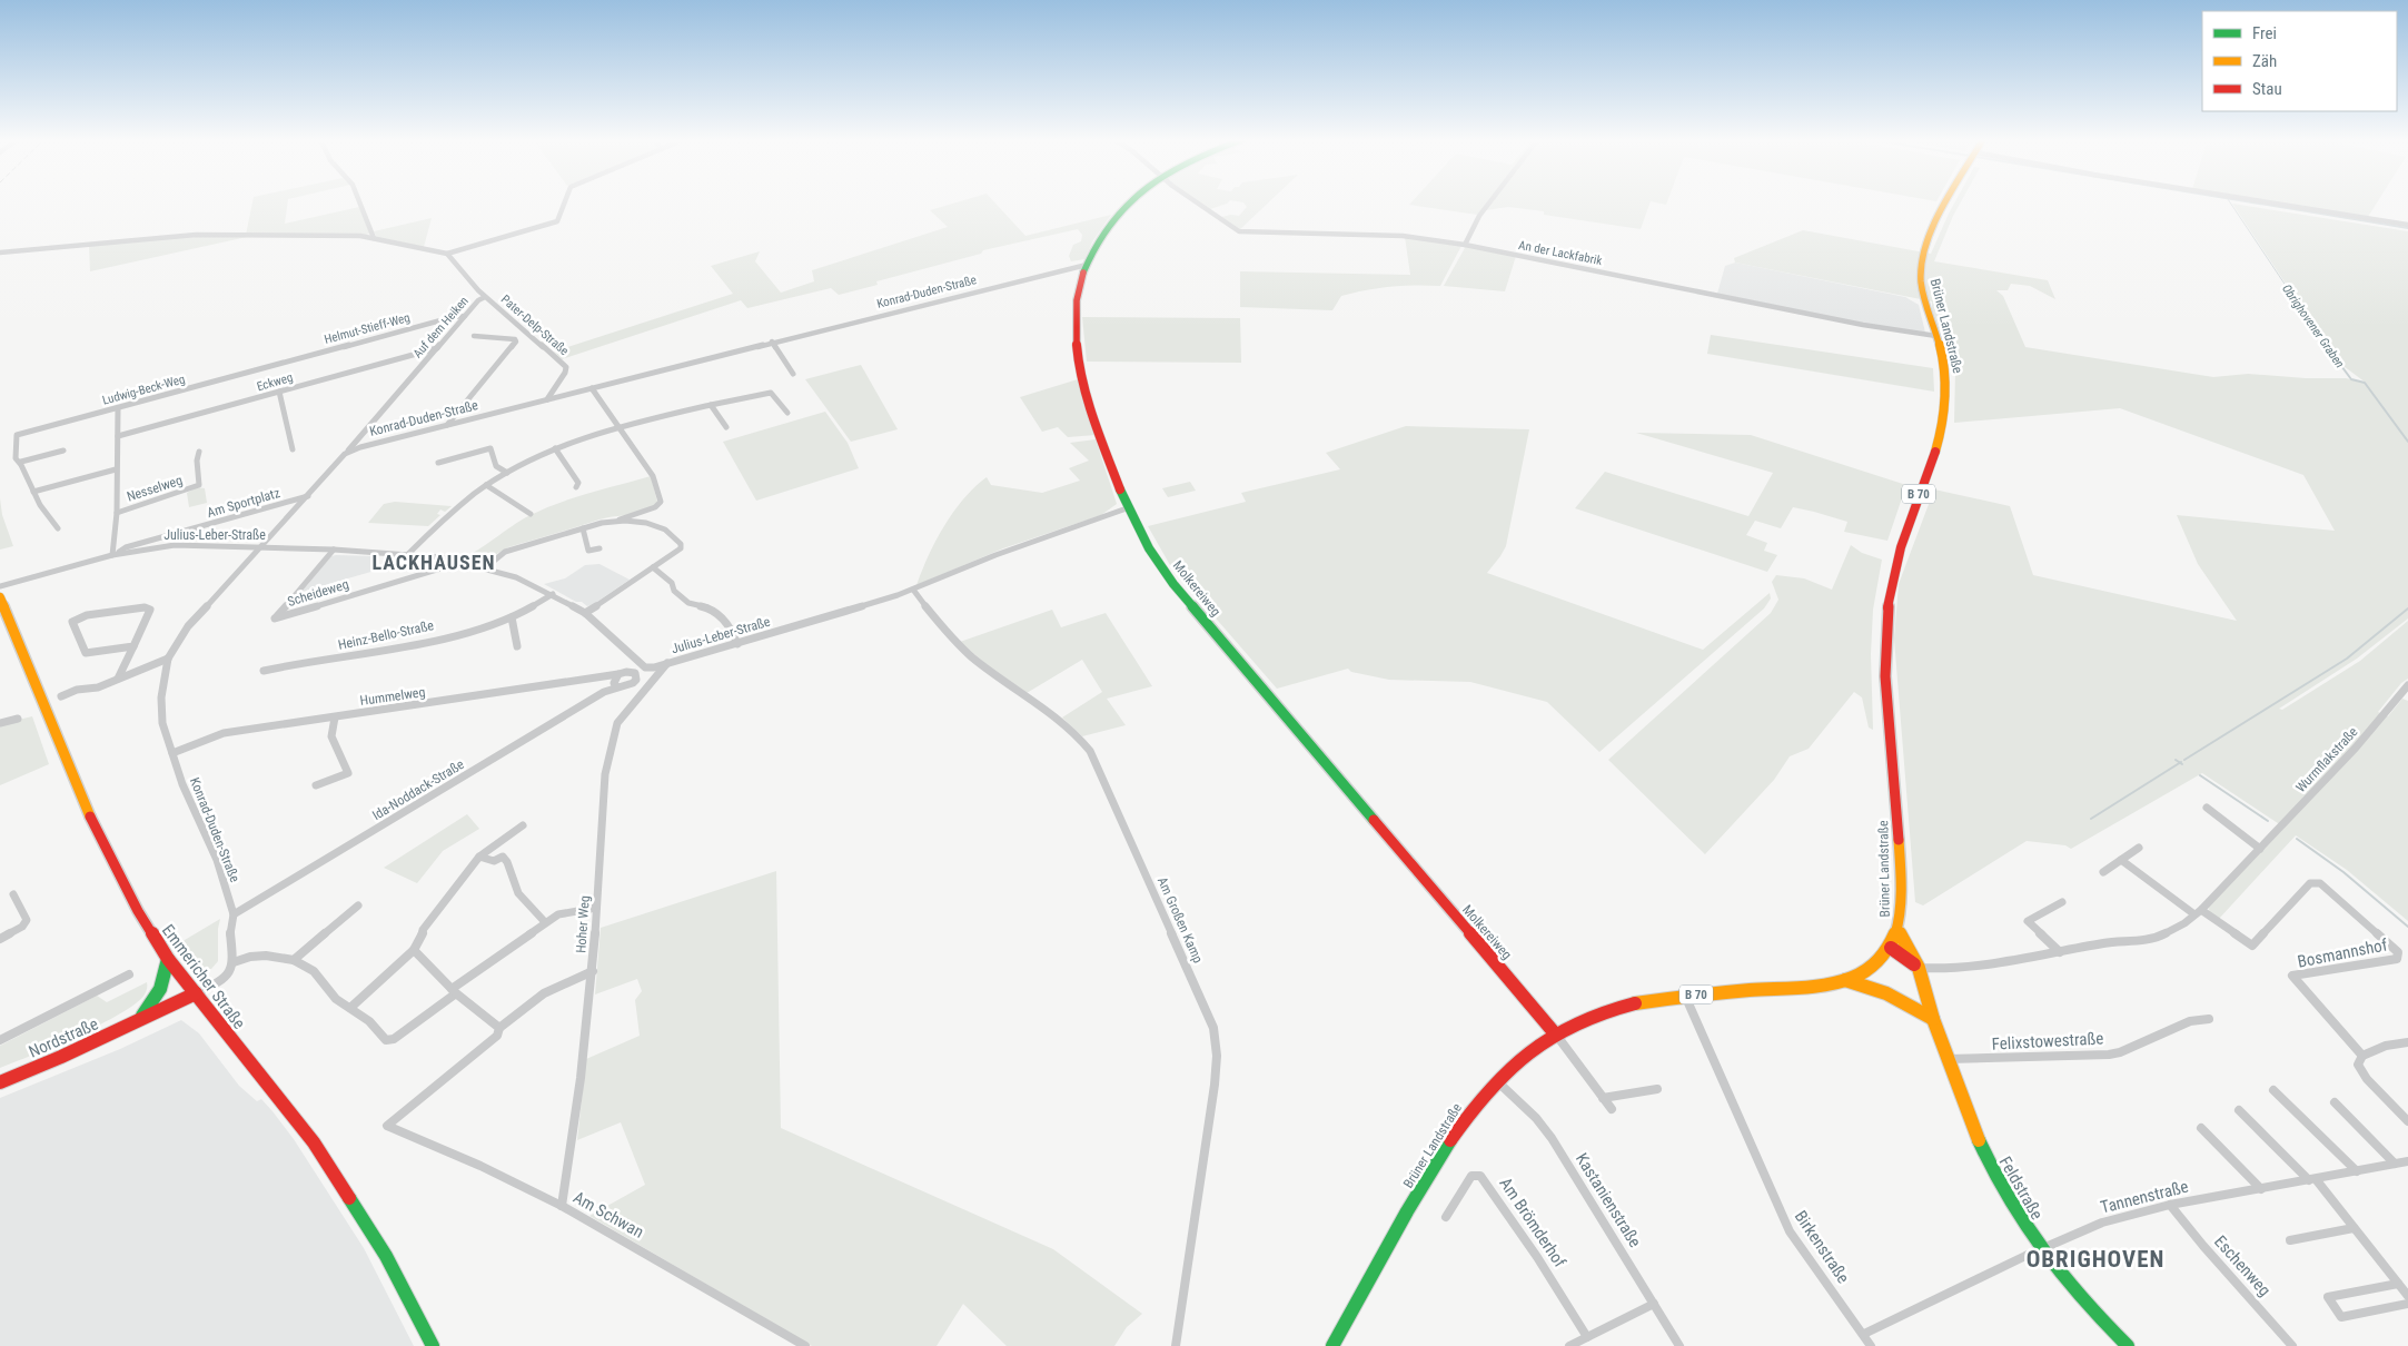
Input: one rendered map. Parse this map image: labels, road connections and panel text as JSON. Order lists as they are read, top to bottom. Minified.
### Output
{"streets":{"main road":["Brüner Landstraße","B 70","Molkereiweg","Emmericher Straße","Nordstraße","Feldstraße"],"street":["An der Lackfabrik","Konrad-Duden-Straße","Pater-Delp-Straße","Auf dem Heiken","Helmut-Stieff-Weg","Eckweg","Ludwig-Beck-Weg","Nesselweg","Am Sportplatz","Julius-Leber-Straße","Scheideweg","Heinz-Bello-Straße","Hummelweg","Wurmflakstraße","Ida-Noddack-Straße","Am Großen Kamp","Hoher Weg","Bosmannshof","Felixstowestraße","Tannenstraße","Kastanienstraße","Am Schwan","Am Brömderhof","Birkenstraße","Eschenweg"]},"crossings":[["An der Lackfabrik","Brüner Landstraße"],["Konrad-Duden-Straße","Pater-Delp-Straße"],["Konrad-Duden-Straße","Auf dem Heiken"],["Konrad-Duden-Straße","Am Sportplatz"],["Konrad-Duden-Straße","Julius-Leber-Straße"],["Konrad-Duden-Straße","Molkereiweg"],["Konrad-Duden-Straße","Hummelweg"],["Konrad-Duden-Straße","Ida-Noddack-Straße"],["Pater-Delp-Straße","Auf dem Heiken"],["Brüner Landstraße","Molkereiweg"],["Brüner Landstraße","Feldstraße"],["Brüner Landstraße","Kastanienstraße"],["Brüner Landstraße","Birkenstraße"],["Auf dem Heiken","Helmut-Stieff-Weg"],["Auf dem Heiken","Eckweg"],["Helmut-Stieff-Weg","Ludwig-Beck-Weg"],["Am Sportplatz","Julius-Leber-Straße"],["Julius-Leber-Straße","Molkereiweg"],["Julius-Leber-Straße","Scheideweg"],["Julius-Leber-Straße","Heinz-Bello-Straße"],["Julius-Leber-Straße","Am Großen Kamp"],["Julius-Leber-Straße","Hoher Weg"],["Hummelweg","Ida-Noddack-Straße"],["Wurmflakstraße","Bosmannshof"],["Wurmflakstraße","Feldstraße"],["Hoher Weg","Am Schwan"],["Emmericher Straße","Nordstraße"],["Felixstowestraße","Feldstraße"],["Feldstraße","Tannenstraße"],["Tannenstraße","Eschenweg"]],"districts":["LACKHAUSEN","OBRIGHOVEN"],"water":["Obrighovener Graben"],"legend":["Frei","Zäh","Stau"]}
